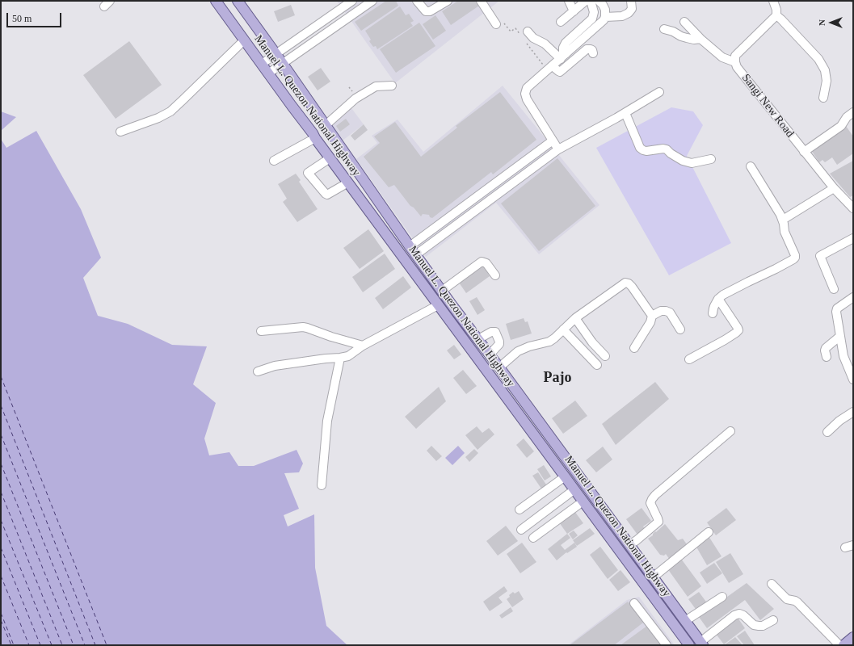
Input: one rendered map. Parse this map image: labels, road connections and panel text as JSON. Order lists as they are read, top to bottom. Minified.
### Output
{"streets":{"main road":["Manuel L. Quezon National Highway"],"street":["Sangi New Road"]},"districts":["Pajo"],"scale_bar":"50 m","north":"left"}
